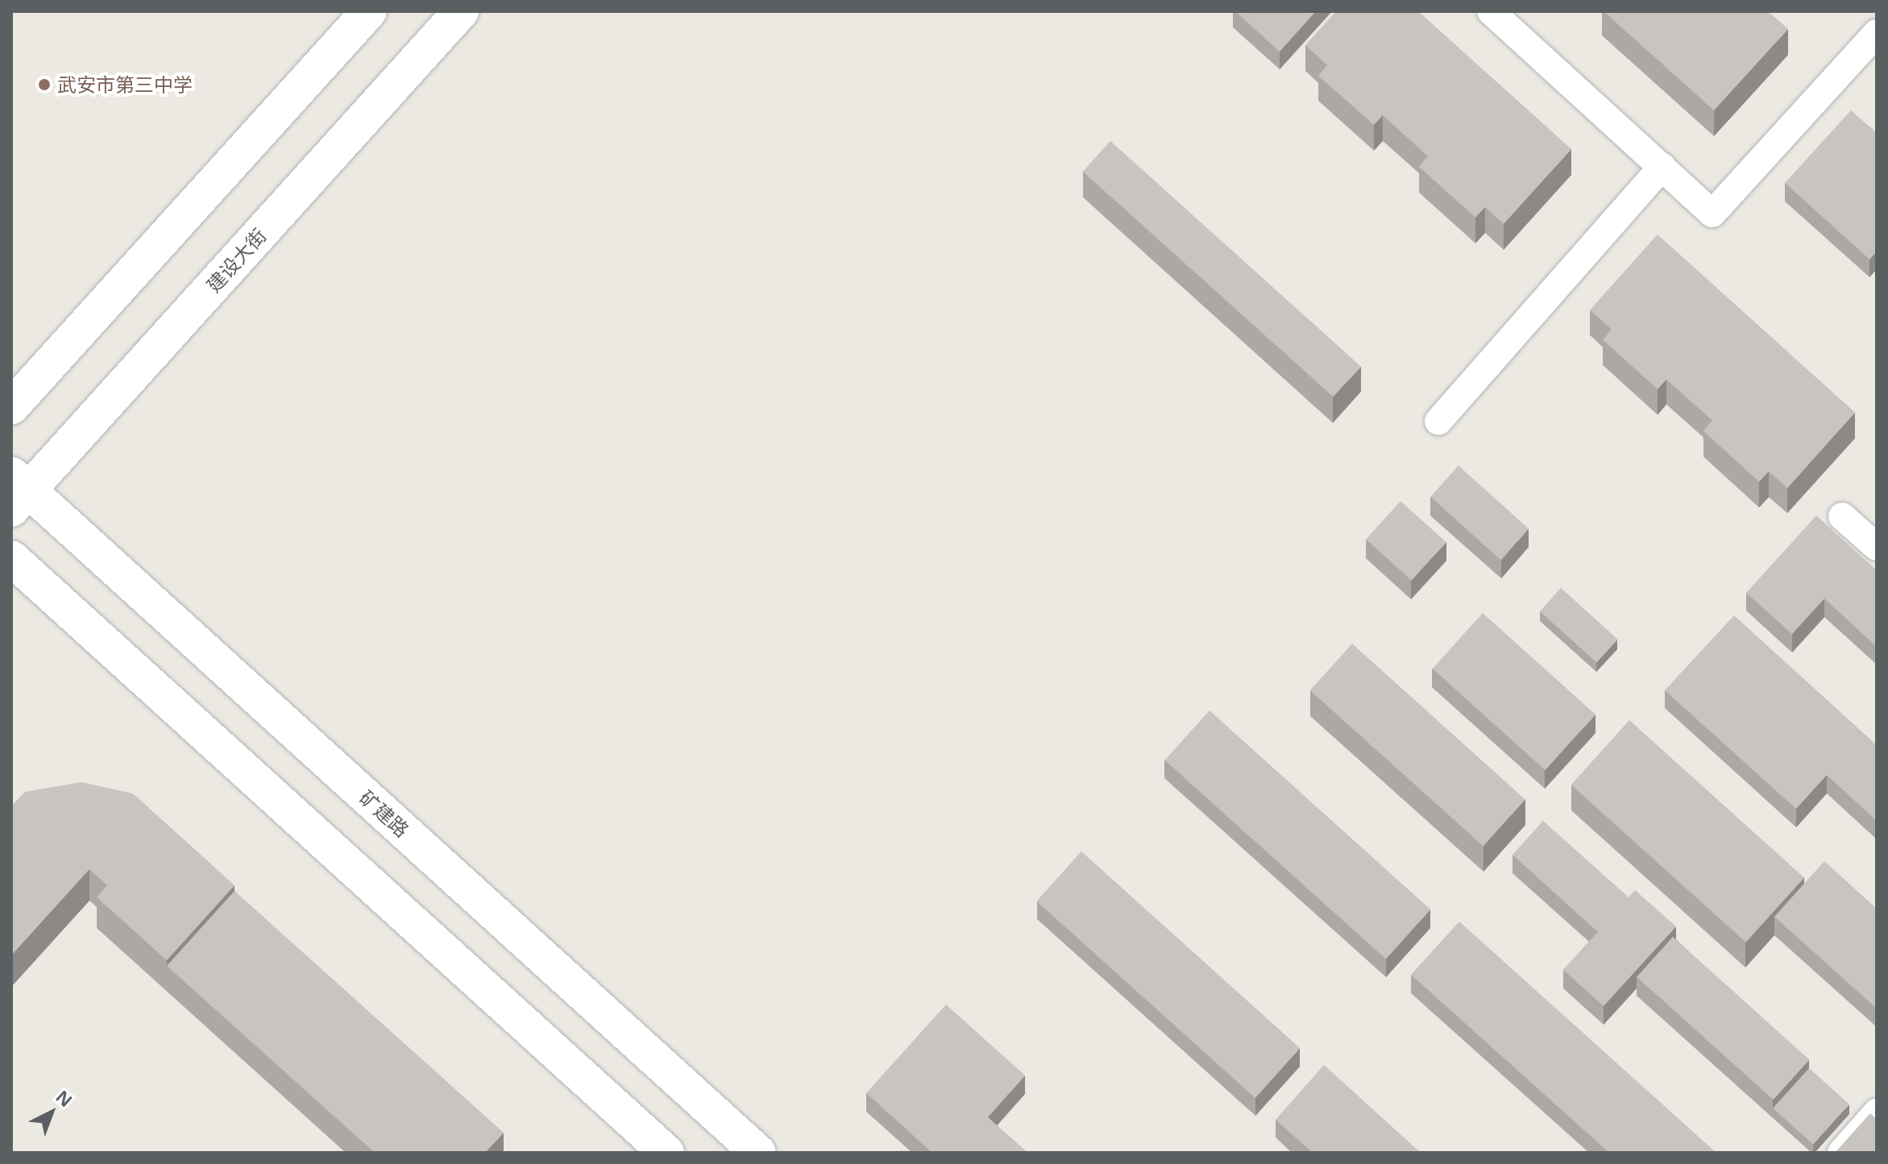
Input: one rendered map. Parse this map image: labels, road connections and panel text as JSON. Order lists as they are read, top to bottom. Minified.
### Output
{"streets":{"street":["建设大街","矿建路"]},"crossings":[["建设大街","矿建路"]],"places":["武安市第三中学"],"north":"top right"}
